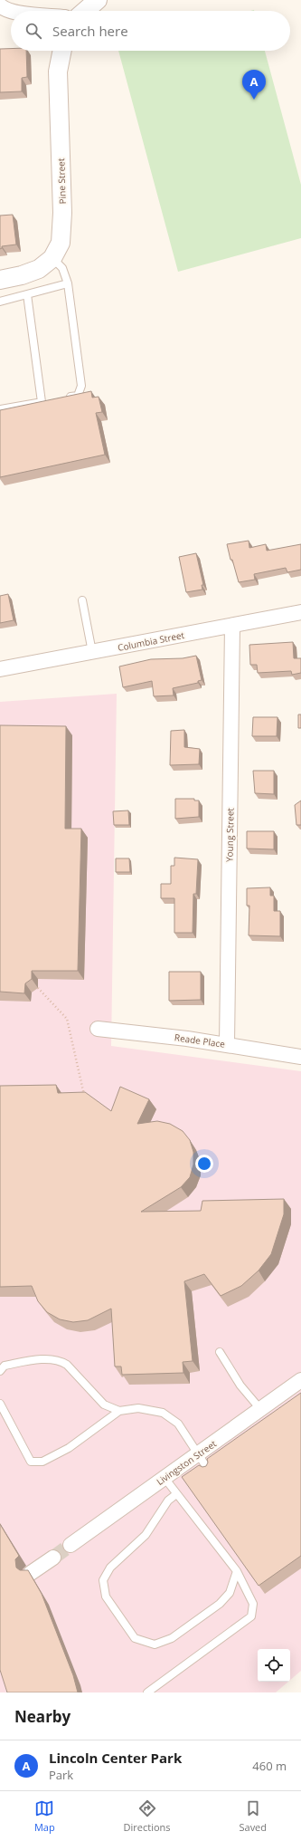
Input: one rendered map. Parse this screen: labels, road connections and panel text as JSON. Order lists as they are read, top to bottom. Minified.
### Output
{"streets":{"street":["Pine Street","Columbia Street","Young Street","Reade Place","Livingston Street"]},"crossings":[["Columbia Street","Young Street"],["Young Street","Reade Place"]],"page":{"search":"Search here","pins":"A","heading":"Nearby","list":[{"mark":"A","name":"Lincoln Center Park","note":"Park","value":"460 m"}],"nav":["Map","Directions","Saved"]}}
